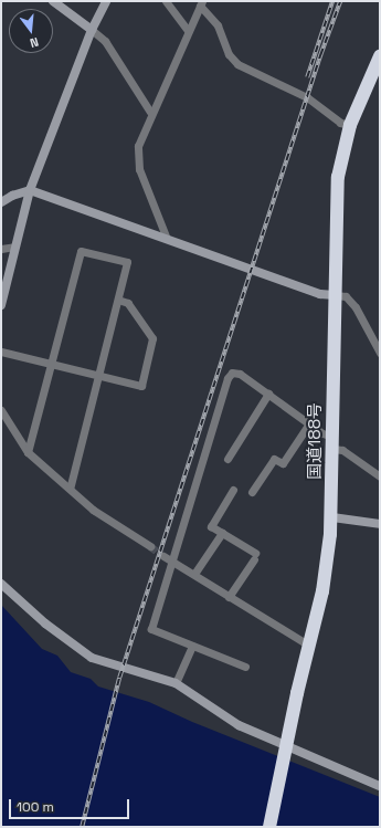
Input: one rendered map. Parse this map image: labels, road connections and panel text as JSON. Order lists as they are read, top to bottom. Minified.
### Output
{"streets":{"highway":["国道188号"]},"scale_bar":"100 m","north":"bottom"}
